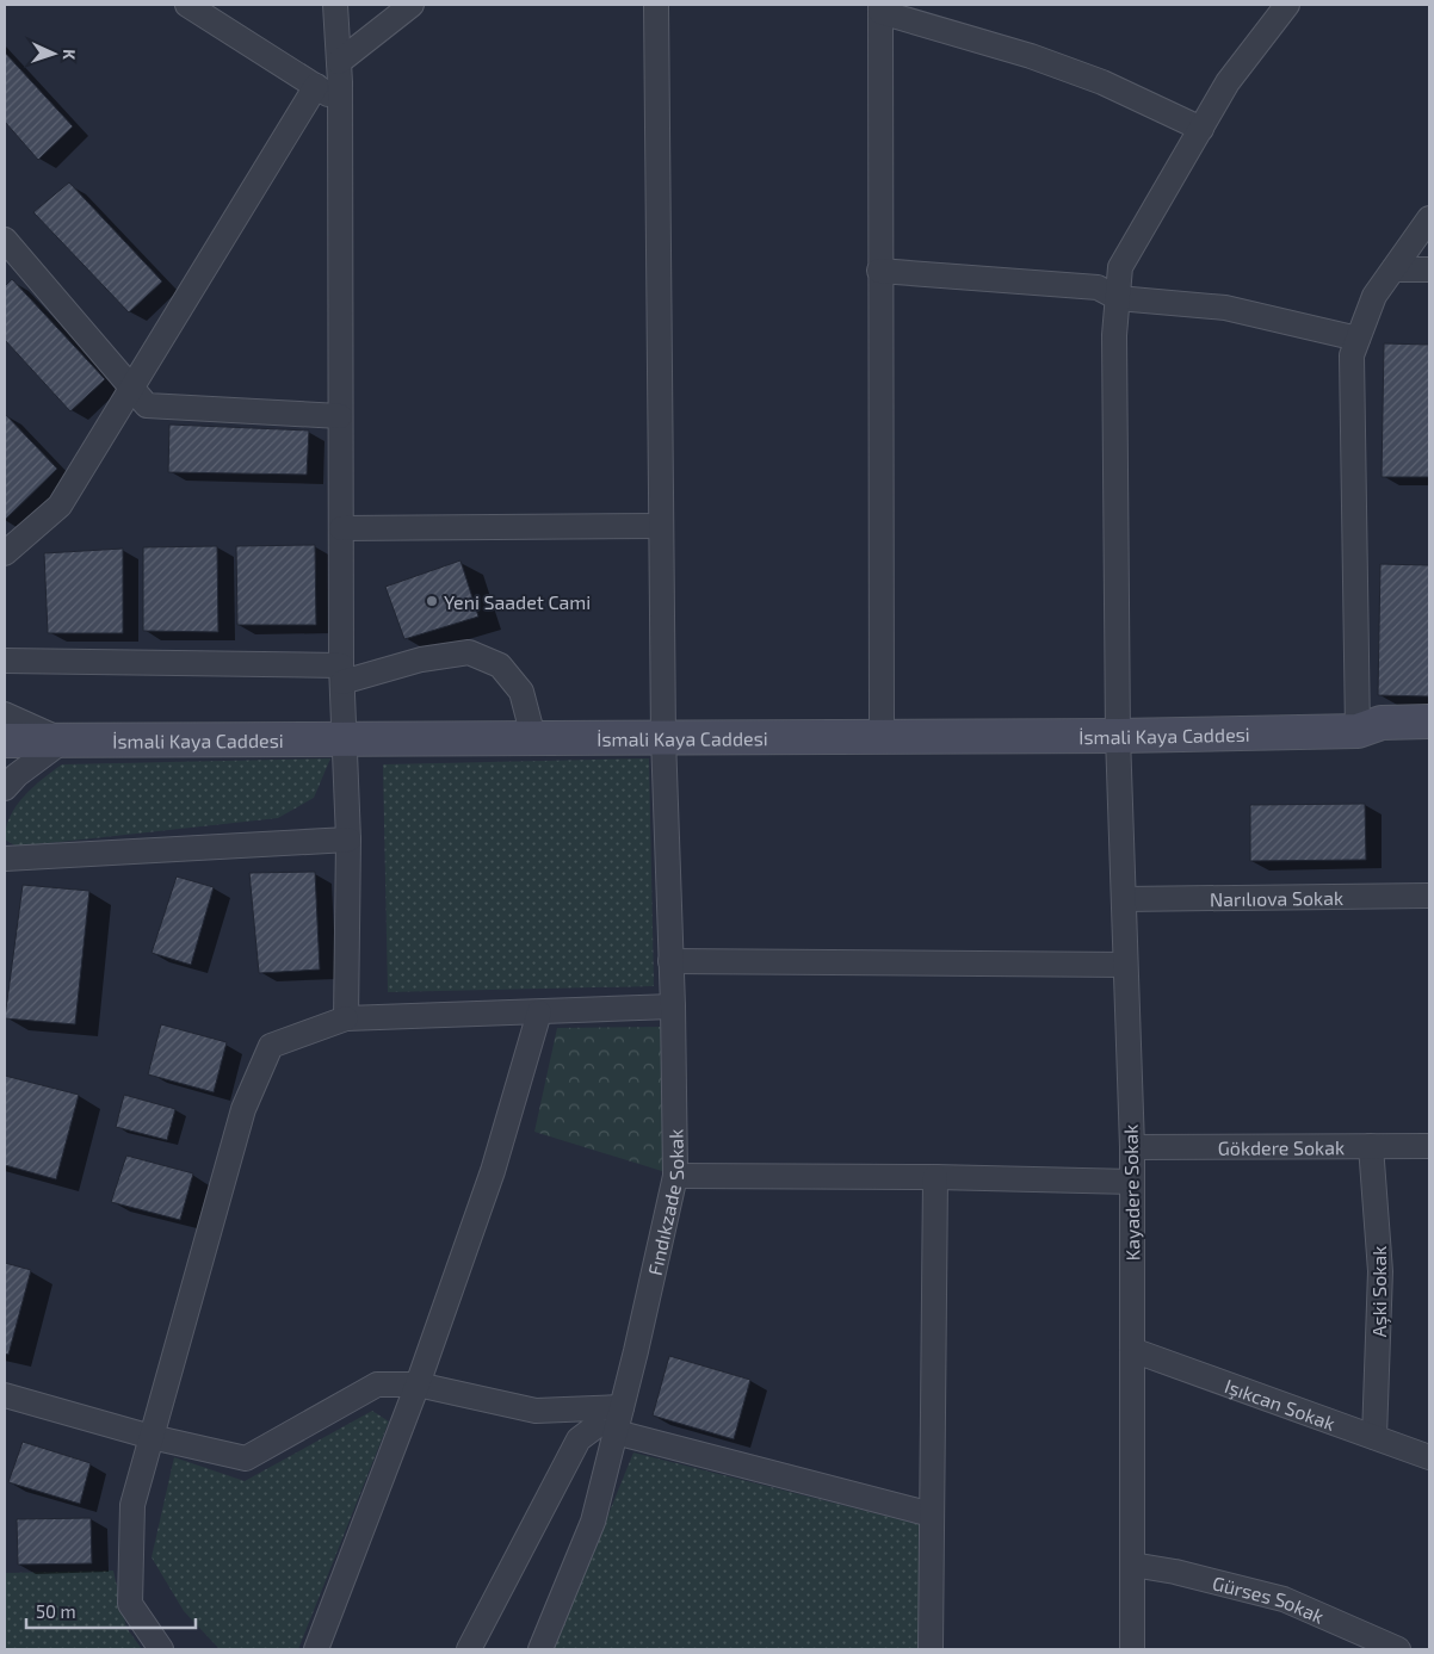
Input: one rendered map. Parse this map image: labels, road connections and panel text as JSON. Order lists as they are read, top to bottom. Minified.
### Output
{"streets":{"street":["İsmali Kaya Caddesi","Narılıova Sokak","Gökdere Sokak","Kayadere Sokak","Fındıkzade Sokak","Aşki Sokak","Işıkcan Sokak","Gürses Sokak"]},"crossings":[["İsmali Kaya Caddesi","Kayadere Sokak"],["İsmali Kaya Caddesi","Fındıkzade Sokak"],["Narılıova Sokak","Kayadere Sokak"],["Gökdere Sokak","Kayadere Sokak"],["Gökdere Sokak","Aşki Sokak"],["Kayadere Sokak","Işıkcan Sokak"],["Kayadere Sokak","Gürses Sokak"],["Aşki Sokak","Işıkcan Sokak"]],"places":["Yeni Saadet Cami"],"scale_bar":"50 m","north":"right"}
